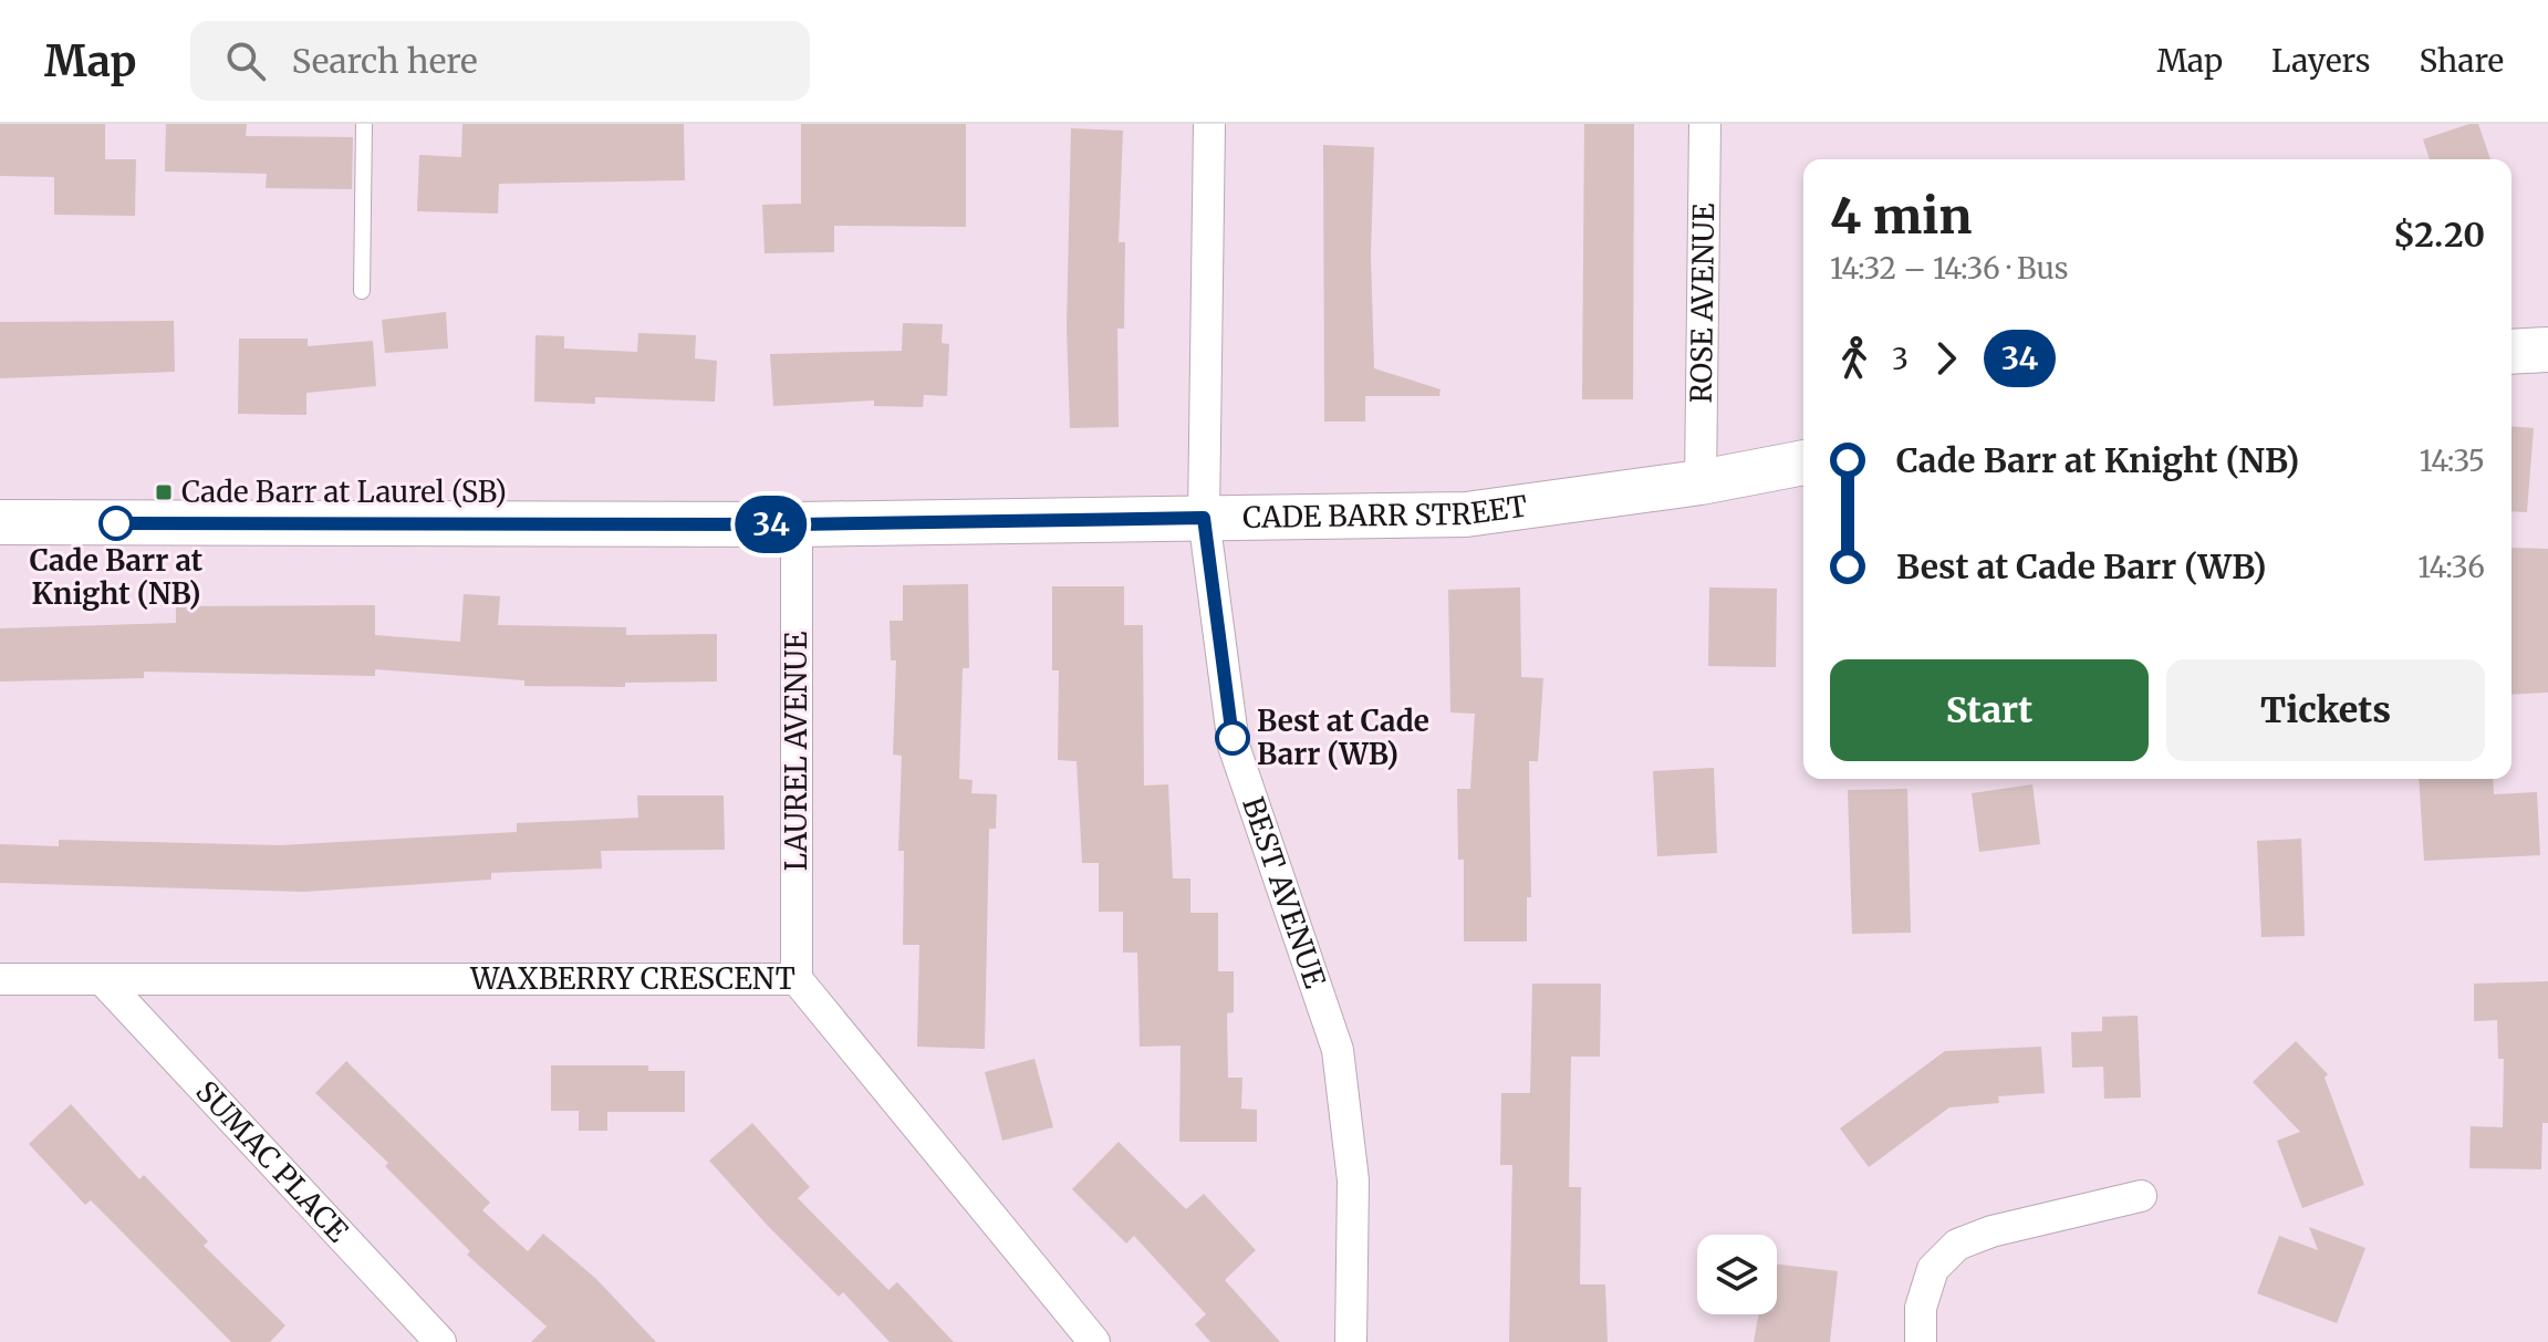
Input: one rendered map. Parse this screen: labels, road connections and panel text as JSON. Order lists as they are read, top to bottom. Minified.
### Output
{"streets":{"street":["ROSE AVENUE","CADE BARR STREET","LAUREL AVENUE","BEST AVENUE","WAXBERRY CRESCENT","SUMAC PLACE"]},"crossings":[["ROSE AVENUE","CADE BARR STREET"],["CADE BARR STREET","LAUREL AVENUE"],["CADE BARR STREET","BEST AVENUE"],["LAUREL AVENUE","WAXBERRY CRESCENT"],["WAXBERRY CRESCENT","SUMAC PLACE"]],"places":{"transit":["Cade Barr at Laurel (SB)"],"other":["Cade Barr at Knight (NB)","Best at Cade Barr (WB)"]},"lines":["bus line 34"],"page":{"header":"Map","search":"Search here","nav":["Map","Layers","Share"],"on_map":"34","heading":["4 min","14:32 – 14:36 · Bus","$2.20"],"legs":["3","34"],"list":[{"name":"Cade Barr at Knight (NB)","value":"14:35"},{"name":"Best at Cade Barr (WB)","value":"14:36"}],"buttons":["Start","Tickets"]}}
